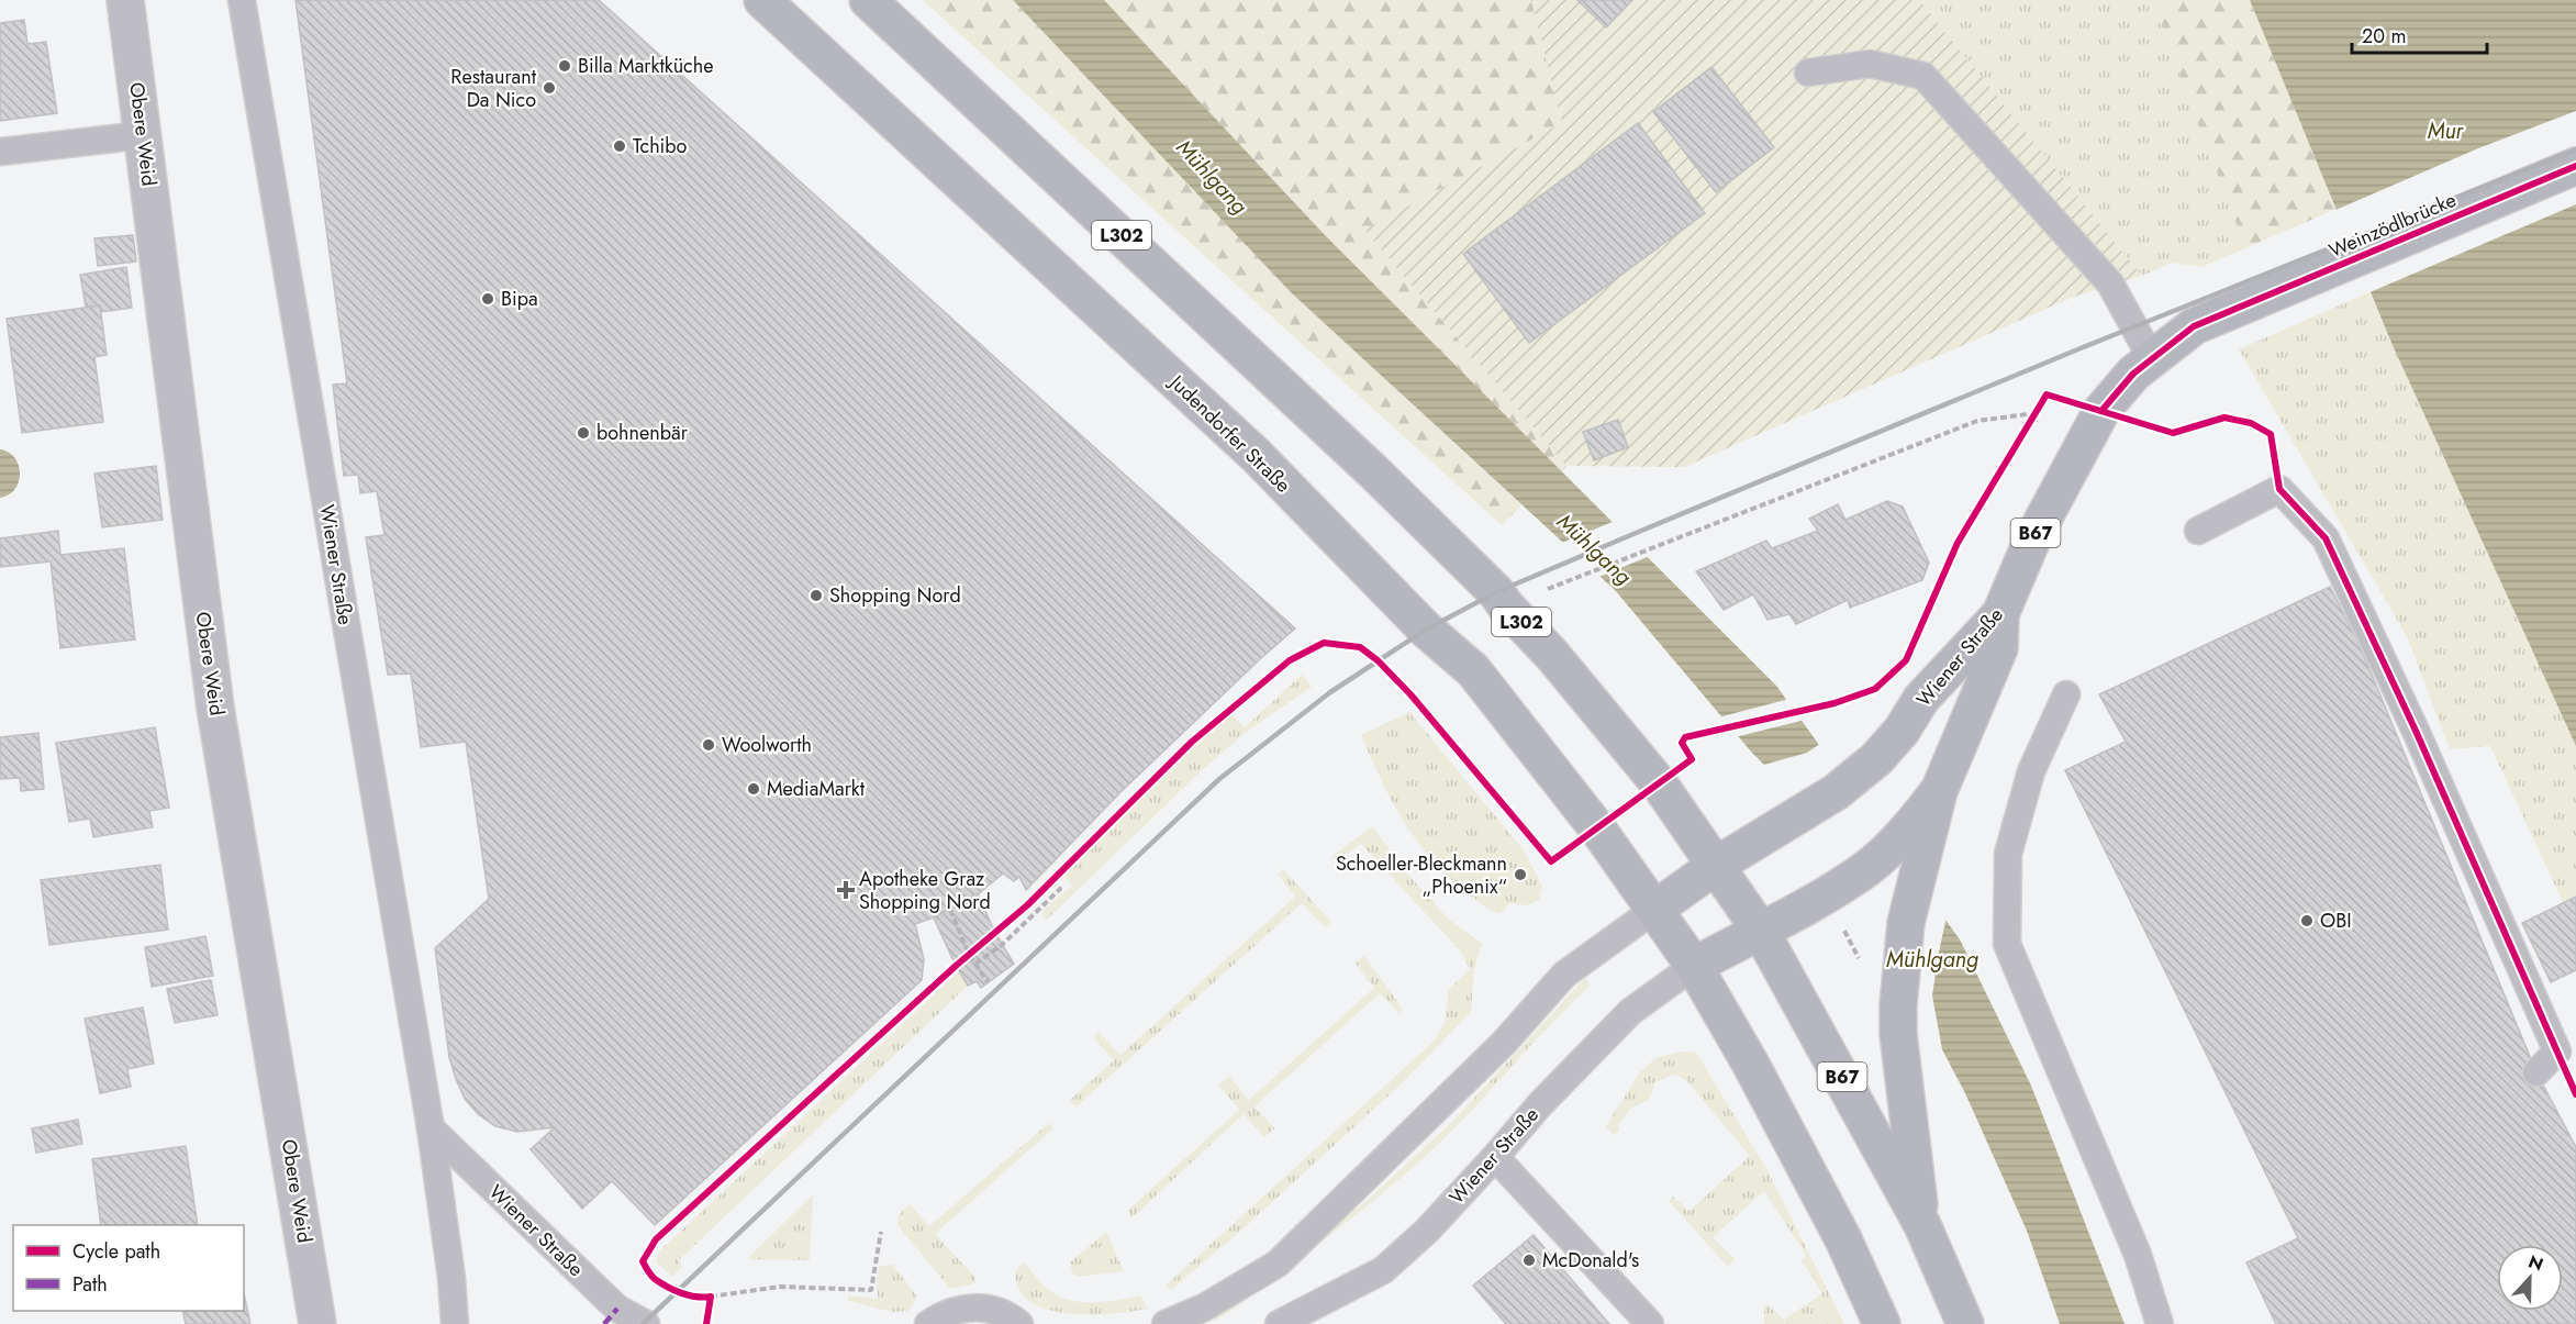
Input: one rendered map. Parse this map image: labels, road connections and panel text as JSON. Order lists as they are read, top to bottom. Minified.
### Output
{"streets":{"main road":["Weinzödlbrücke","L302","Judendorfer Straße","B67","Wiener Straße"],"street":["Obere Weid"]},"crossings":[["Weinzödlbrücke","Wiener Straße"],["L302","B67"],["L302","Wiener Straße"],["Judendorfer Straße","Wiener Straße"],["B67","Wiener Straße"]],"water":["Mur","Mühlgang"],"places":{"other":["Billa Marktküche","Restaurant Da Nico","Tchibo","Bipa","bohnenbär","Shopping Nord","Woolworth","MediaMarkt","Schoeller-Bleckmann „Phoenix“","OBI","McDonald's"],"health":["Apotheke Graz Shopping Nord"]},"legend":["Cycle path","Path"],"scale_bar":"20 m","north":"top"}
